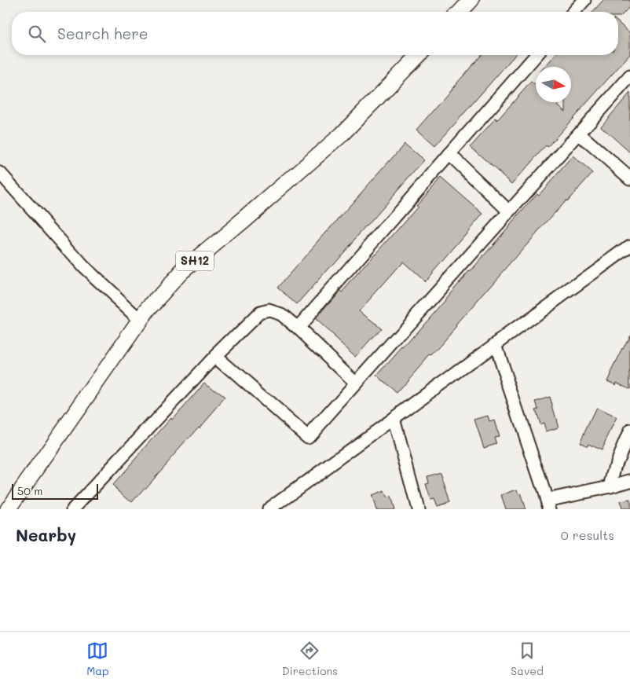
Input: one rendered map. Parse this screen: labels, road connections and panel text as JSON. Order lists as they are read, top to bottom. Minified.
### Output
{"streets":{"main road":["SH12"]},"scale_bar":"50 m","north":"right","page":{"search":"Search here","scale":"50 m","heading":["Nearby","0 results"],"nav":["Map","Directions","Saved"]}}
